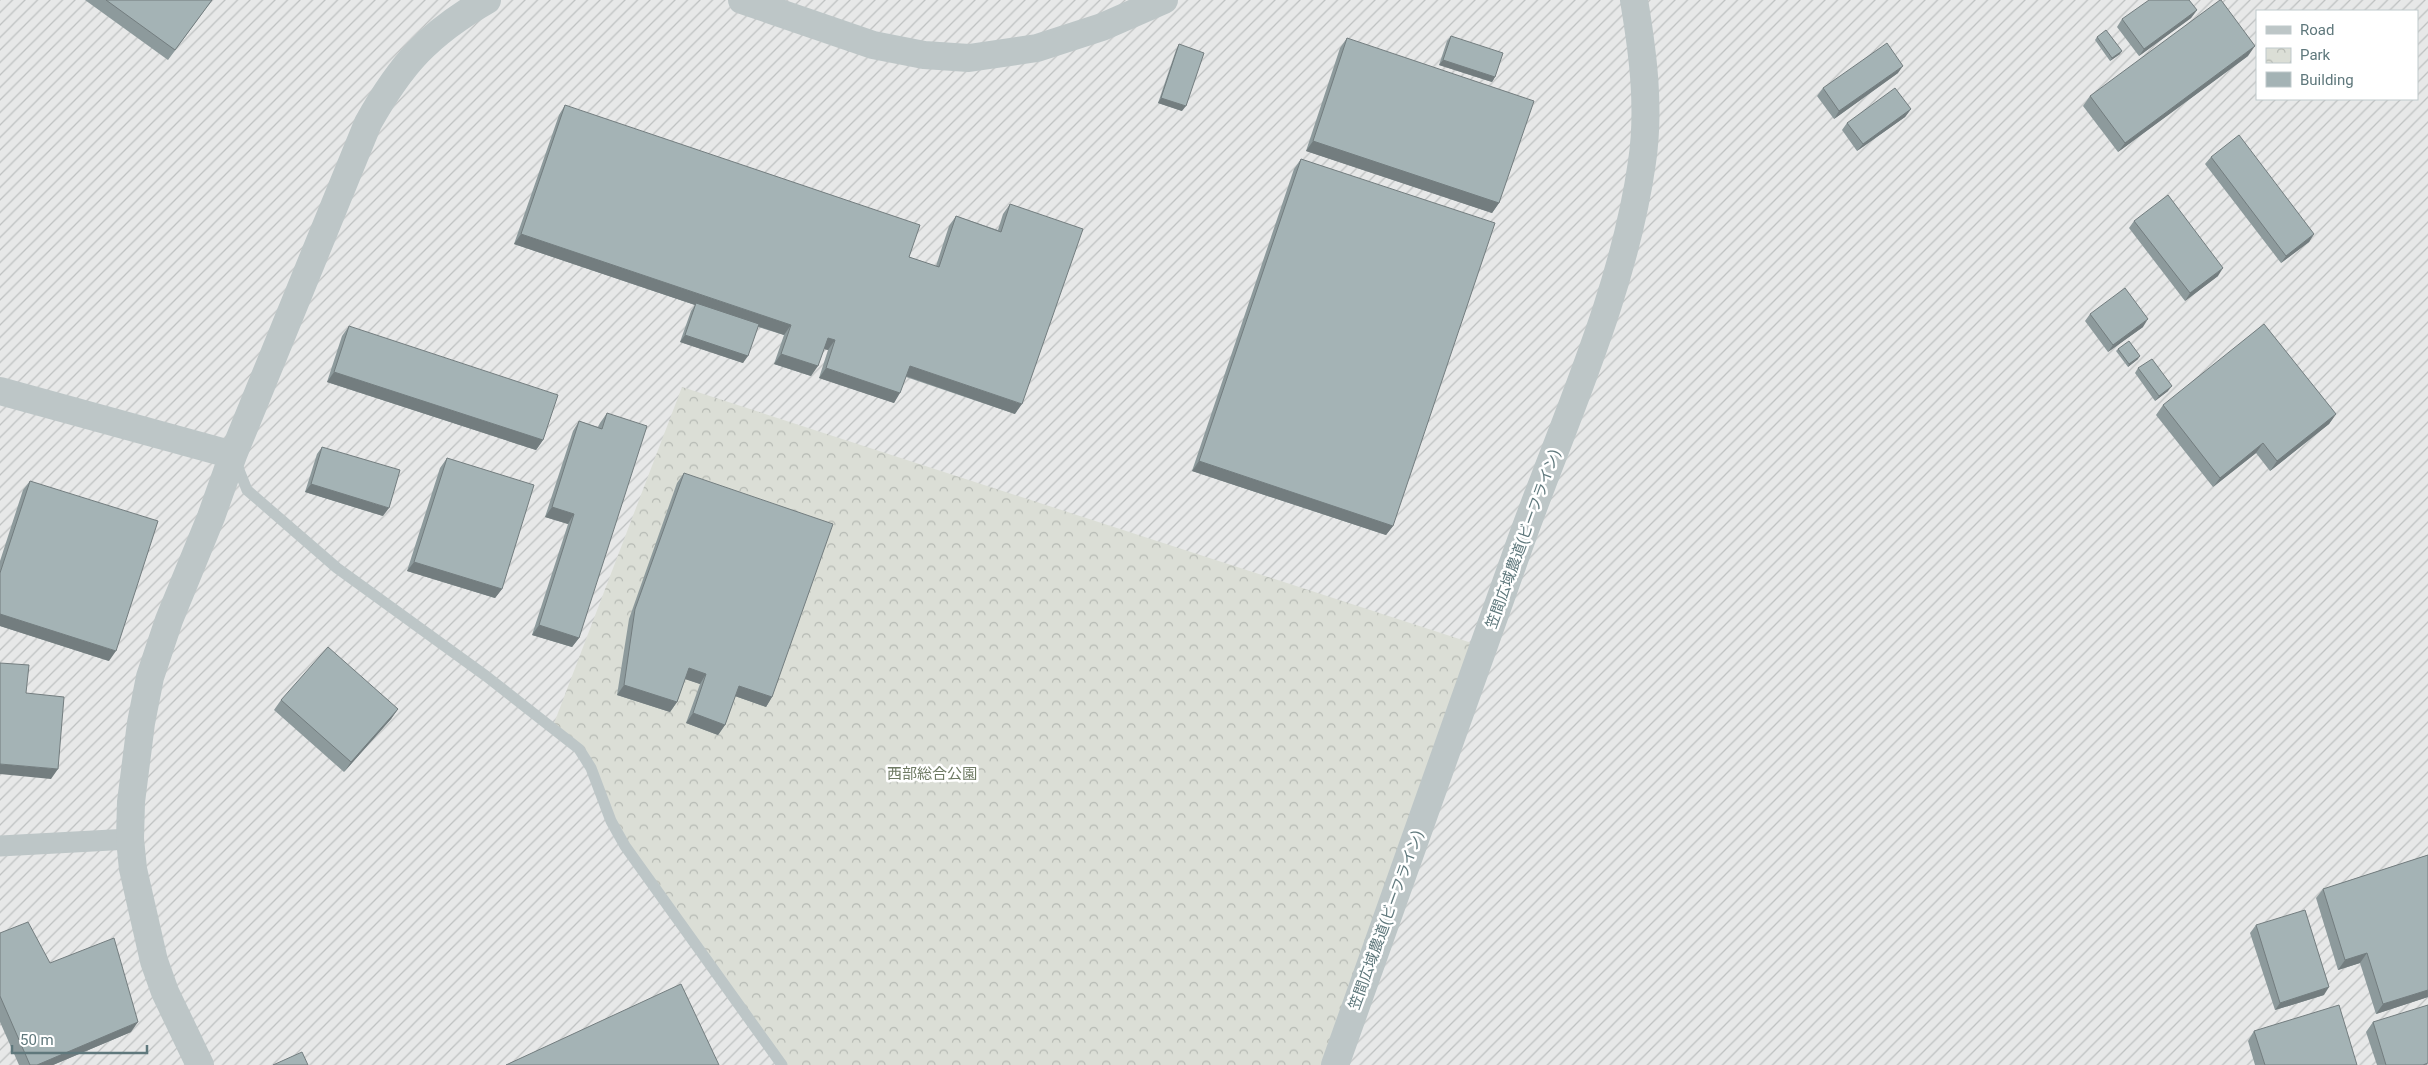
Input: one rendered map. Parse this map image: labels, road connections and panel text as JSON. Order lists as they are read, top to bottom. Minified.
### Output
{"streets":{"street":["笠間広域農道(ビーフライン)"]},"parks":["西部総合公園"],"legend":["Road","Park","Building"],"scale_bar":"50 m"}
